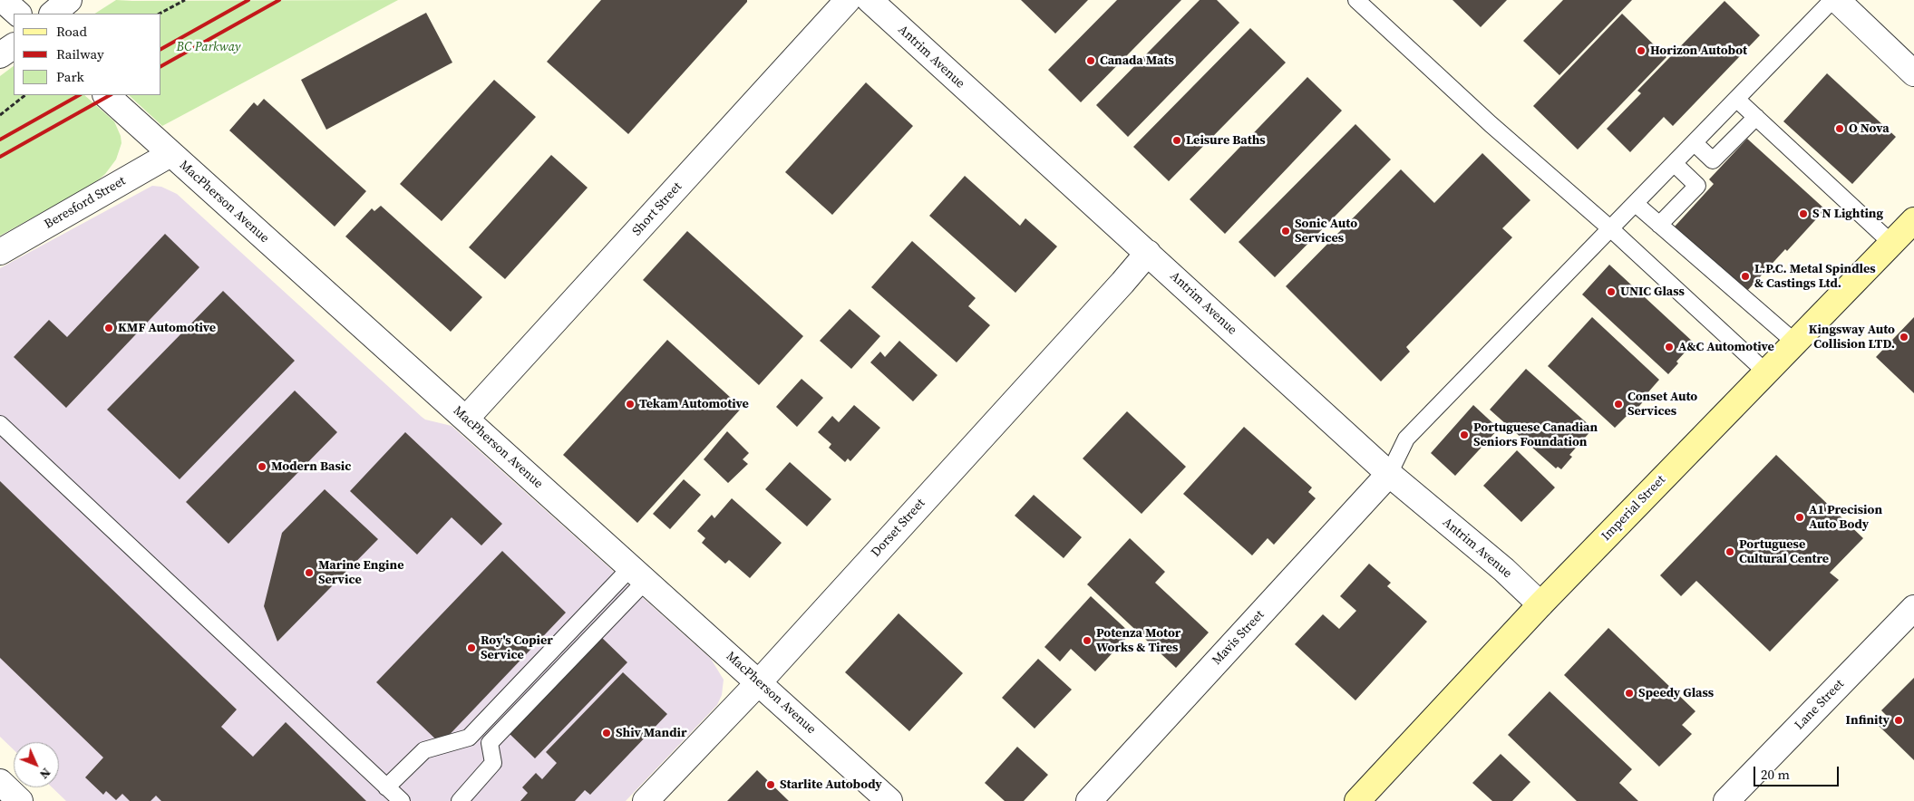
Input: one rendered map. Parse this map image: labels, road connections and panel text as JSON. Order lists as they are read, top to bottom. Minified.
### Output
{"streets":{"main road":["Imperial Street"],"street":["Antrim Avenue","MacPherson Avenue","Beresford Street","Short Street","Dorset Street","Mavis Street","Lane Street"]},"crossings":[["Antrim Avenue","Imperial Street"],["Antrim Avenue","Dorset Street"],["Antrim Avenue","Mavis Street"],["MacPherson Avenue","Beresford Street"],["MacPherson Avenue","Short Street"],["MacPherson Avenue","Dorset Street"]],"parks":["BC Parkway"],"places":["Horizon Autobot","Canada Mats","O Nova","Leisure Baths","S N Lighting","Sonic Auto Services","L.P.C. Metal Spindles & Castings Ltd.","UNIC Glass","KMF Automotive","Kingsway Auto Collision LTD.","A&C Automotive","Tekam Automotive","Conset Auto Services","Portuguese Canadian Seniors Foundation","Modern Basic","A1 Precision Auto Body","Portuguese Cultural Centre","Marine Engine Service","Potenza Motor Works & Tires","Roy's Copier Service","Speedy Glass","Infinity","Shiv Mandir","Starlite Autobody"],"legend":["Road","Railway","Park"],"scale_bar":"20 m","north":"bottom right"}
